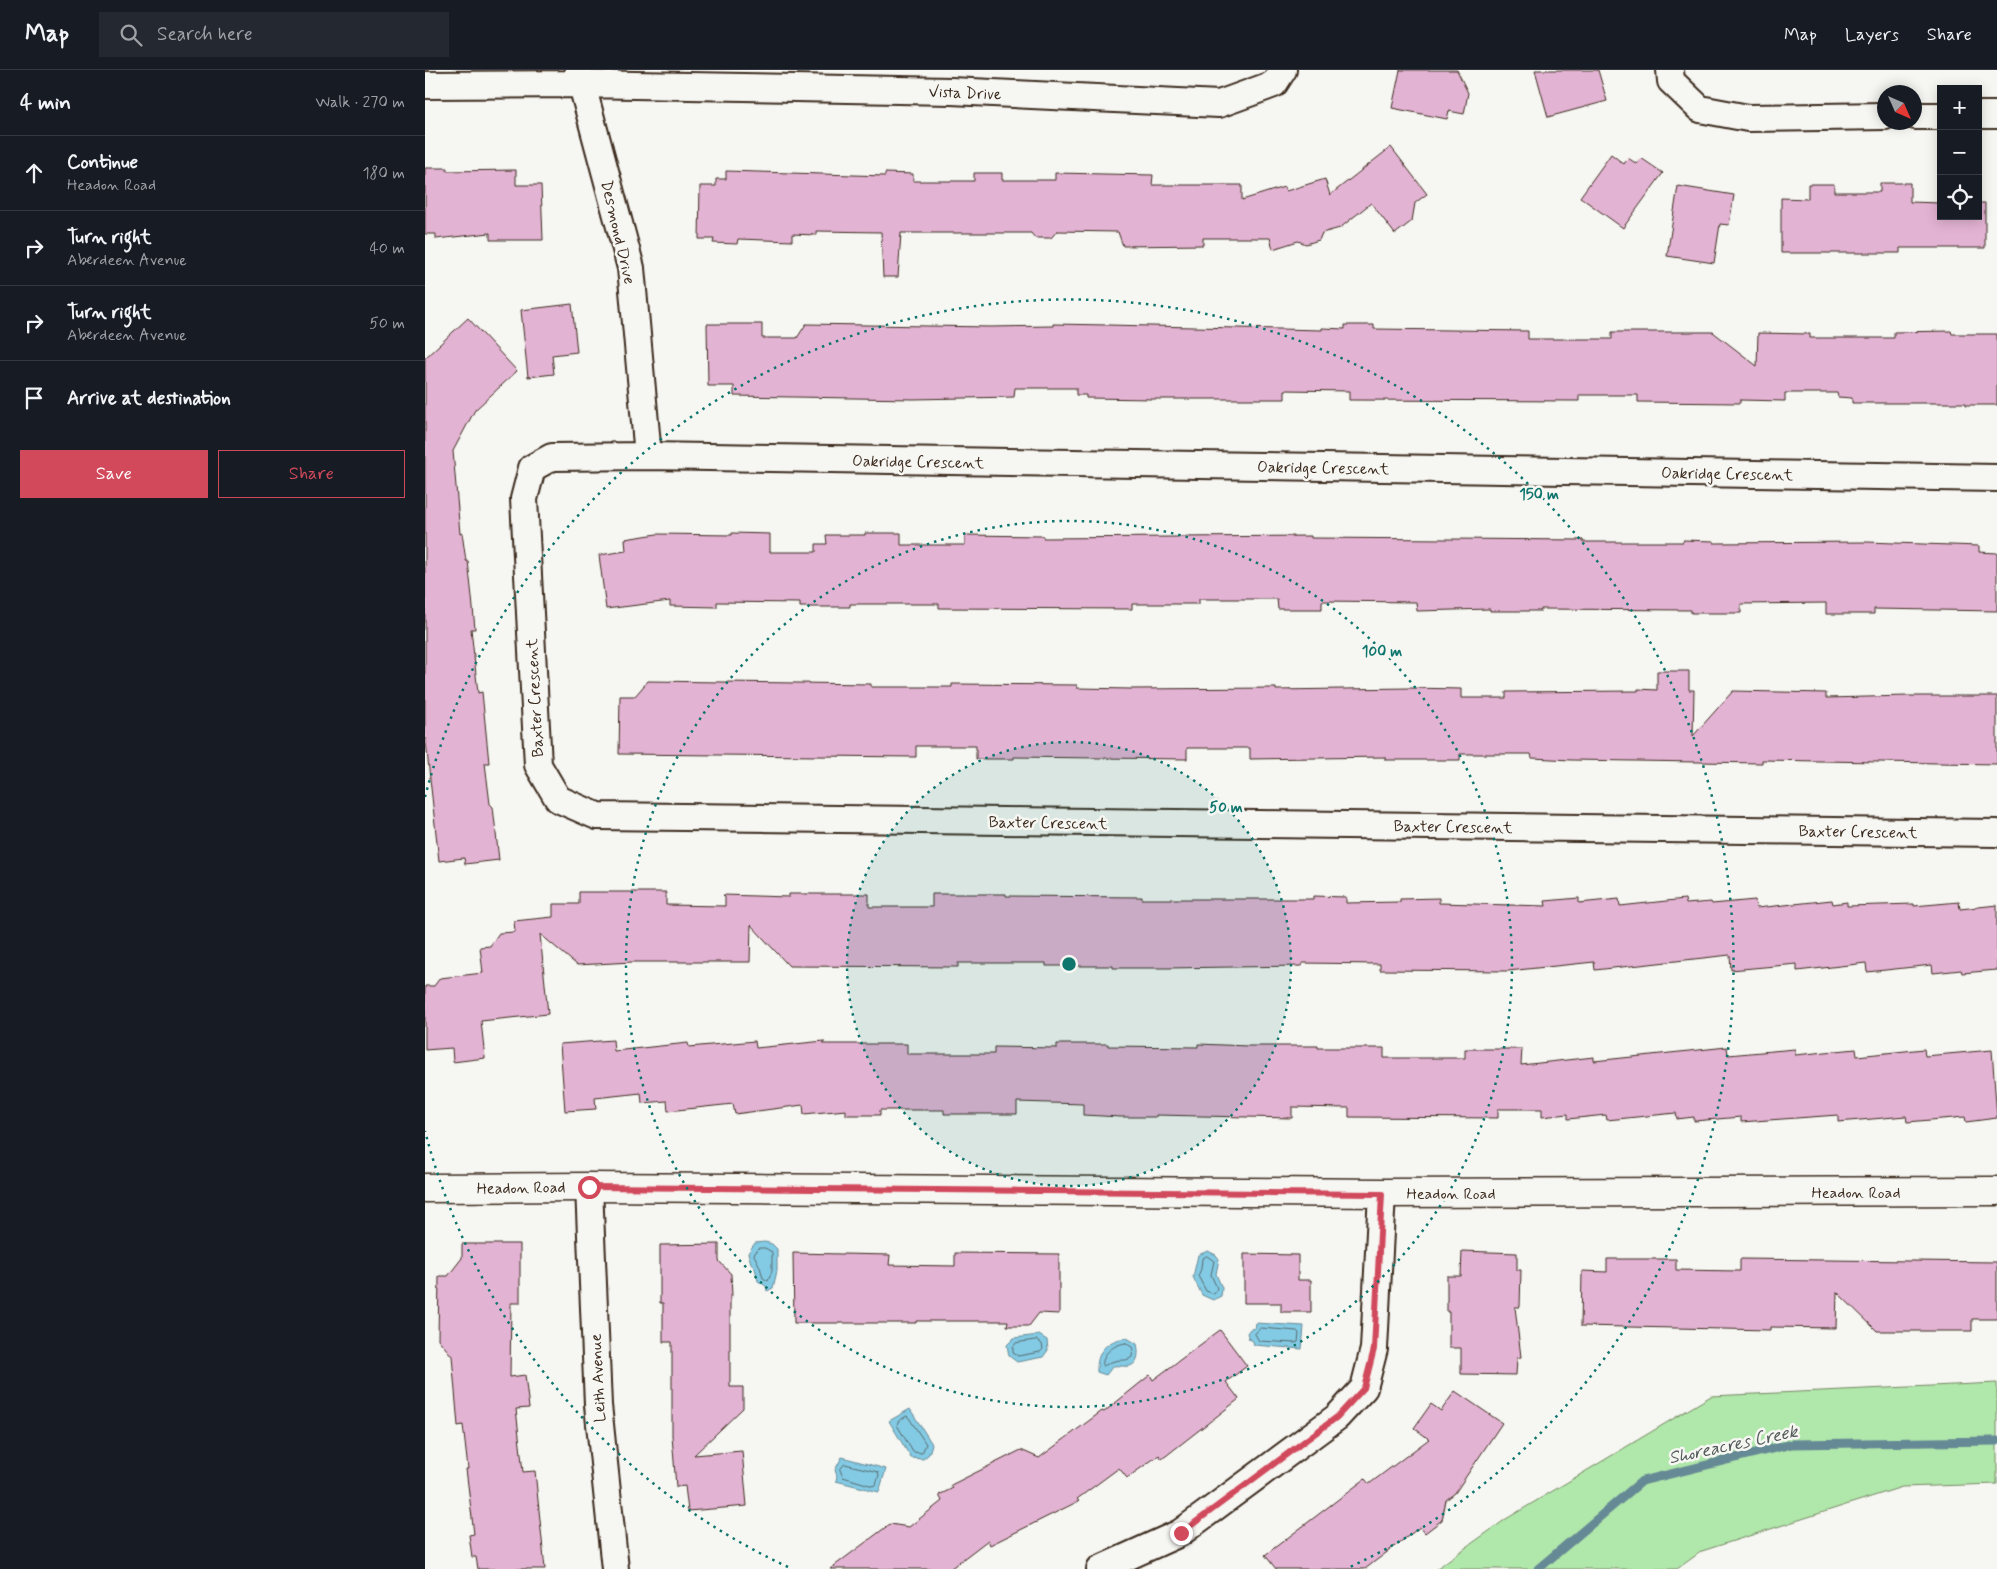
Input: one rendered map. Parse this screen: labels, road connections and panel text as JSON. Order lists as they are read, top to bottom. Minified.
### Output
{"streets":{"street":["Vista Drive","Desmond Drive","Oakridge Crescent","Baxter Crescent","Headon Road","Leith Avenue"]},"crossings":[["Vista Drive","Desmond Drive"],["Desmond Drive","Oakridge Crescent"],["Desmond Drive","Baxter Crescent"],["Oakridge Crescent","Baxter Crescent"],["Headon Road","Leith Avenue"]],"water":["Shoreacres Creek"],"north":"bottom right","page":{"header":"Map","search":"Search here","nav":["Map","Layers","Share"],"heading":["4 min","Walk · 270 m"],"map_buttons":["+","−"],"list":[["Continue","Headon Road","180 m"],["Turn right","Aberdeen Avenue","40 m"],["Turn right","Aberdeen Avenue","50 m"],"Arrive at destination"],"buttons":["Save","Share"]},"rings":["150 m","100 m","50 m"]}
